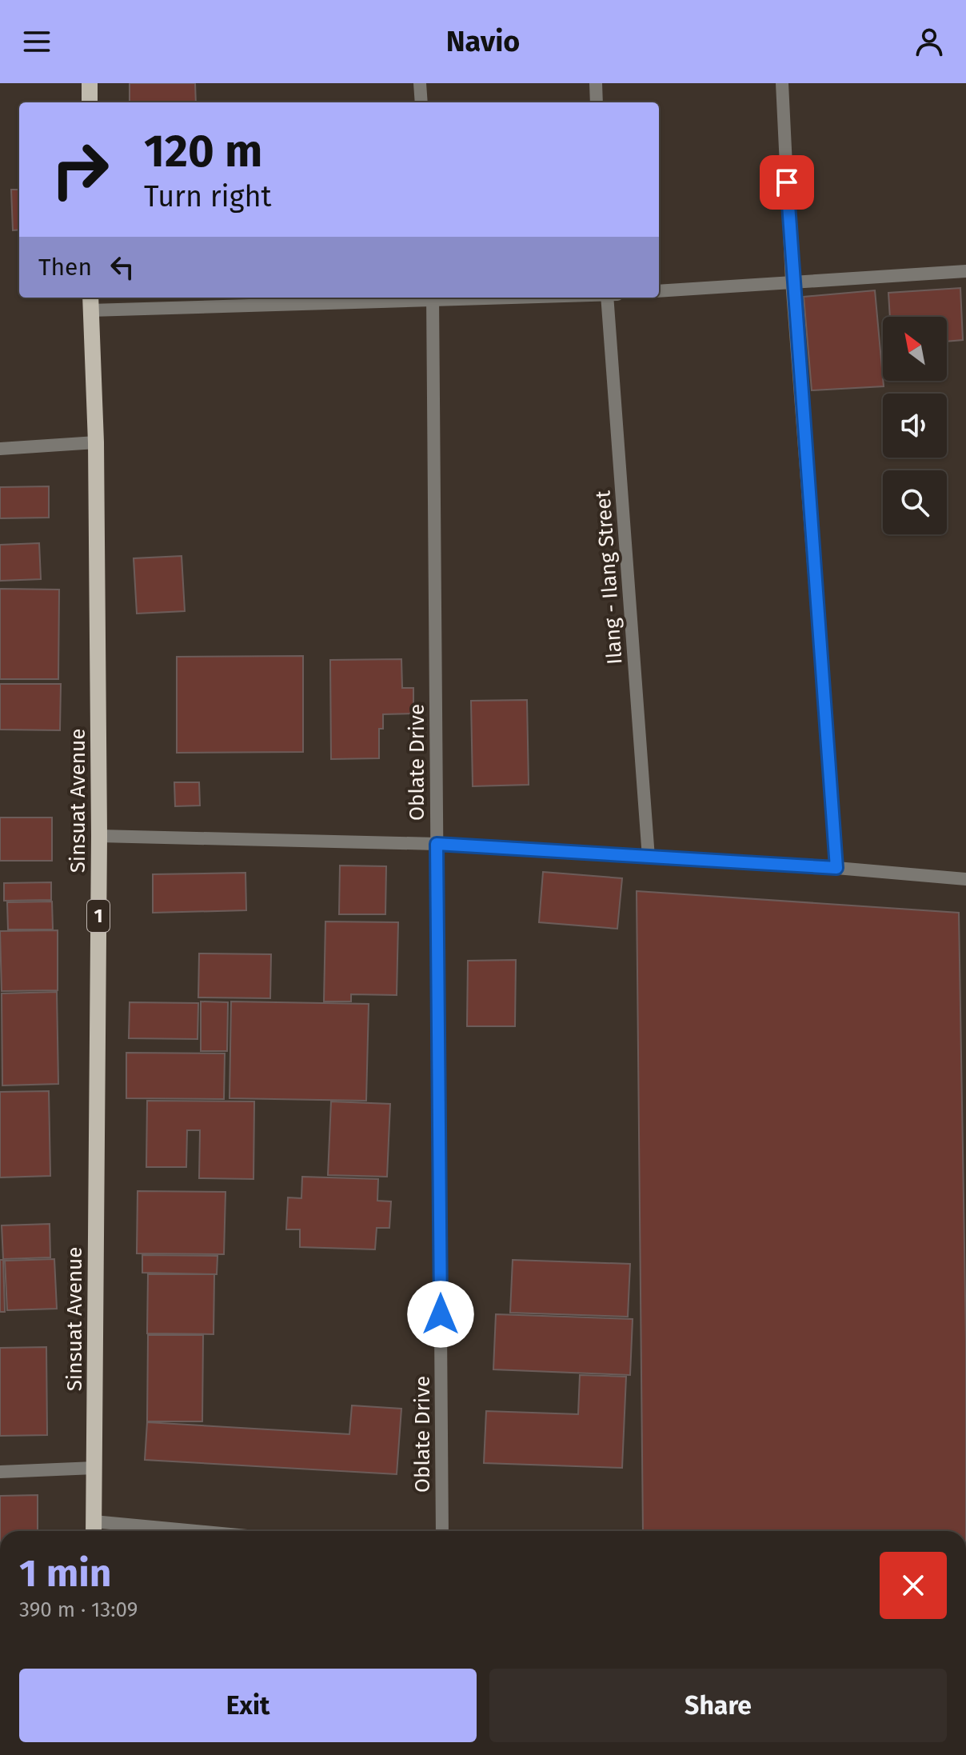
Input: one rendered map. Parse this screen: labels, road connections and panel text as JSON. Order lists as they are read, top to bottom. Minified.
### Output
{"streets":{"main road":["Sinsuat Avenue","1"],"street":["Ilang - Ilang Street","Oblate Drive"]},"north":"top left","page":{"header":"Navio","turn":["120 m","Turn right"],"then":"Then","heading":["1 min","390 m · 13:09"],"buttons":["Exit","Share"]}}
